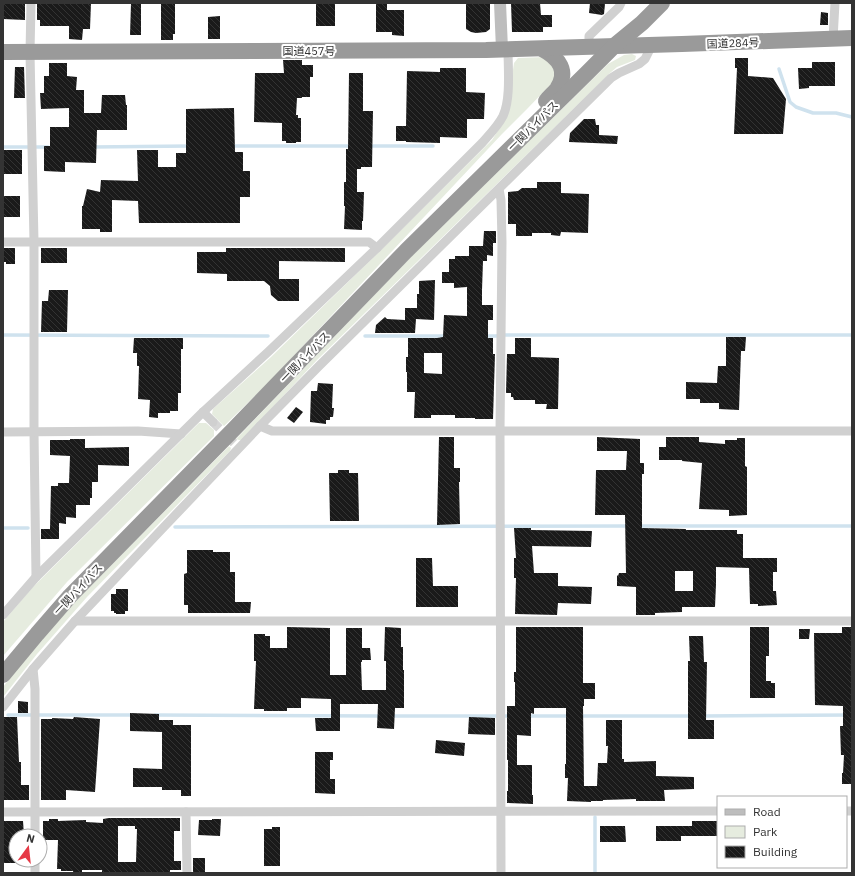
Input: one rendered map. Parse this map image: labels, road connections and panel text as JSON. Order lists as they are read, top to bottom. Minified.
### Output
{"streets":{"highway":["国道284号","国道457号","一関バイパス"]},"crossings":[["国道284号","国道457号"],["国道284号","一関バイパス"],["国道457号","一関バイパス"]],"legend":["Road","Park","Building"],"north":"top"}
